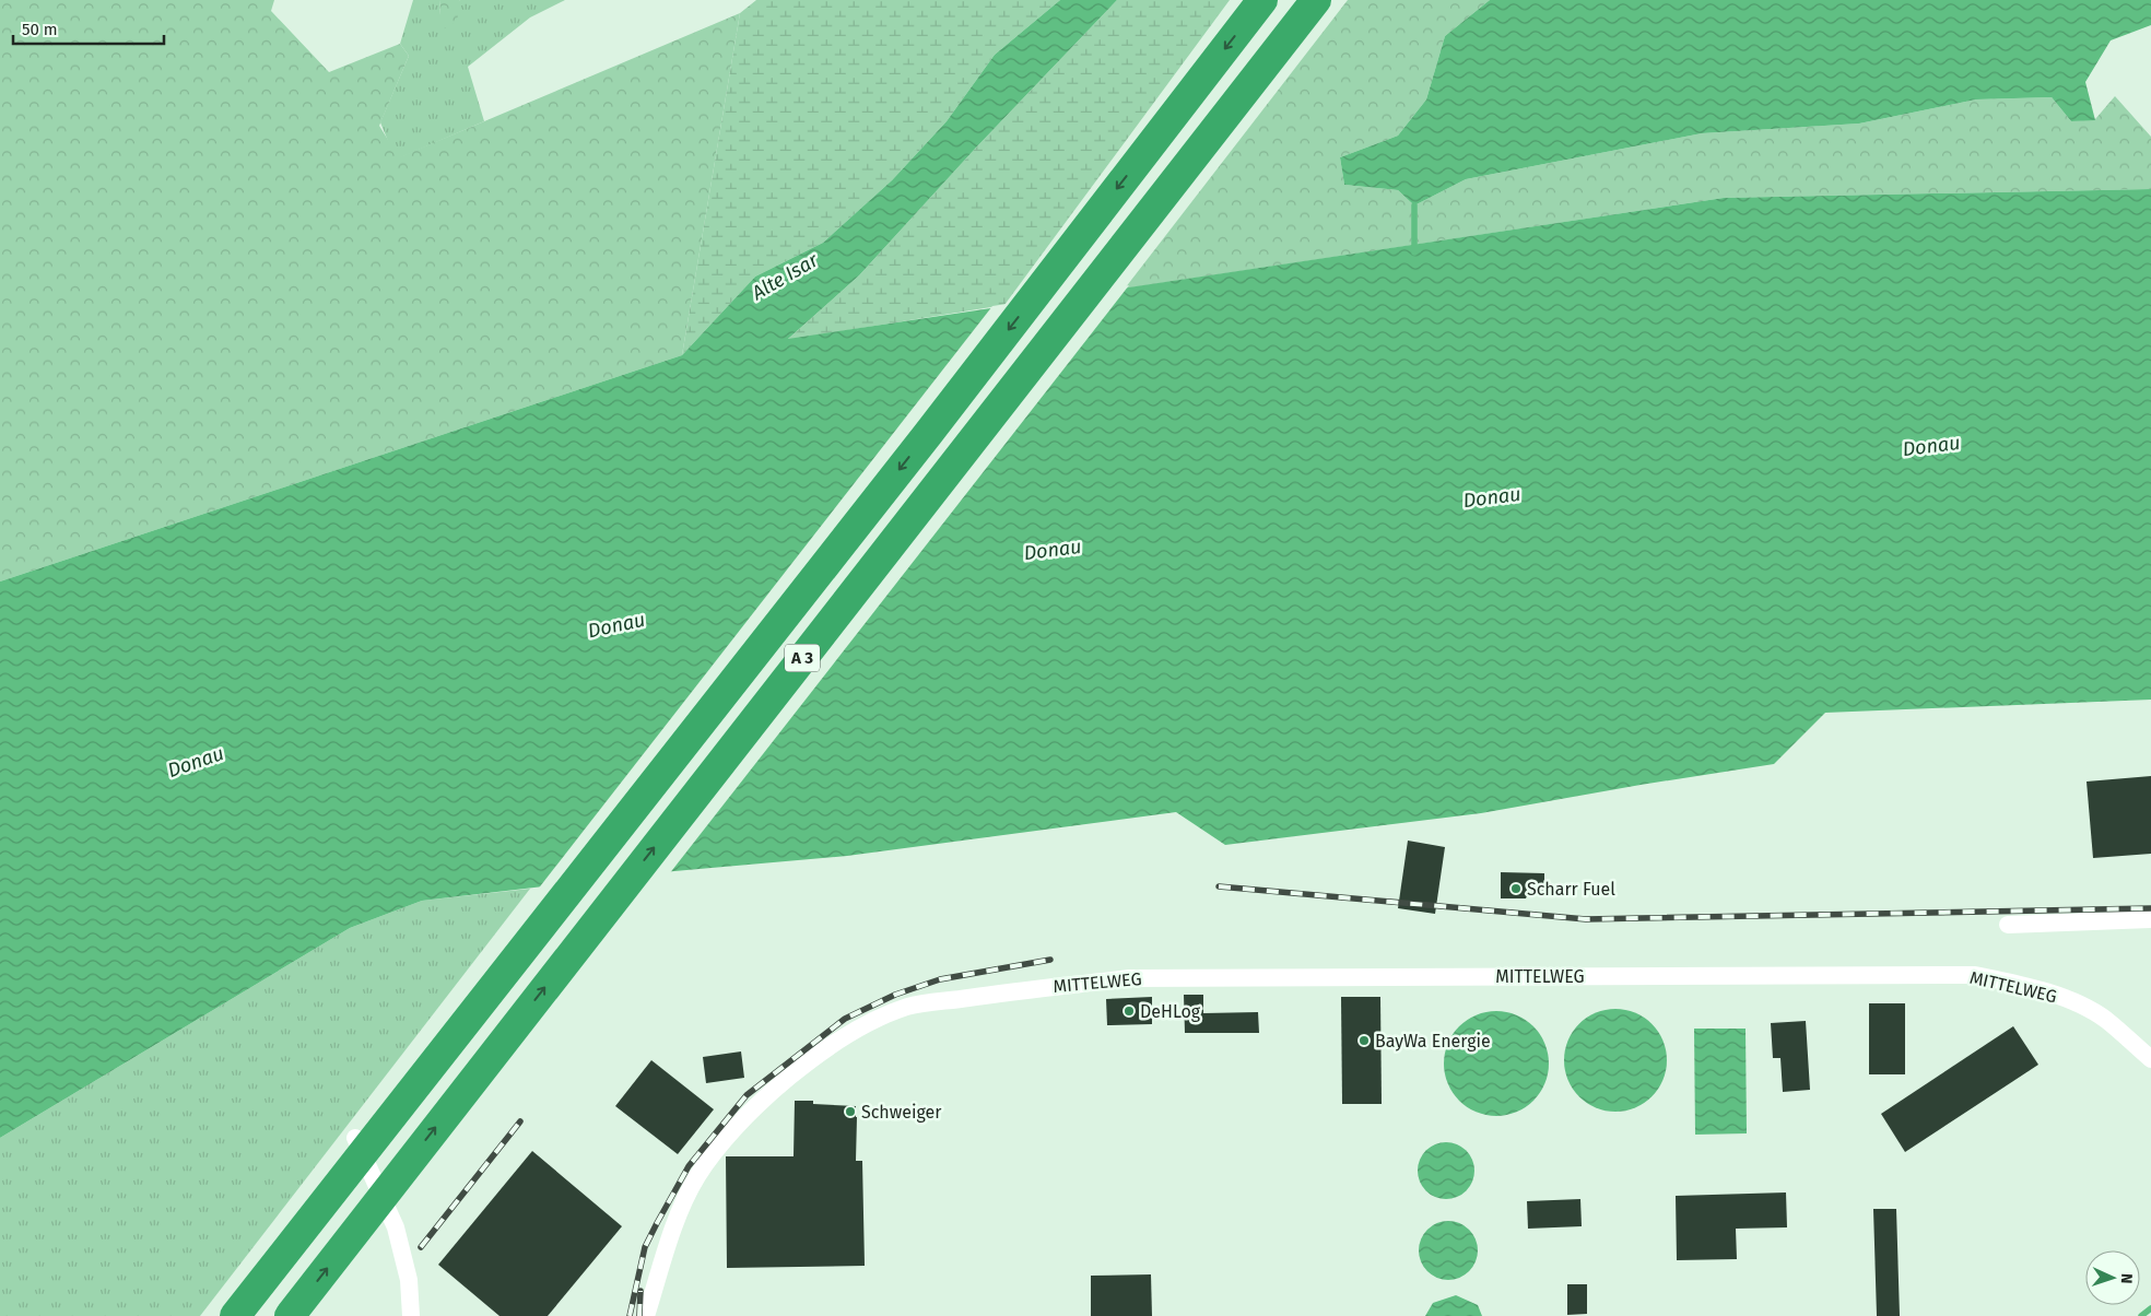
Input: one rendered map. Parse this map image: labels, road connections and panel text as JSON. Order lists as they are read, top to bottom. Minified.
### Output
{"streets":{"highway":["A 3"],"street":["MITTELWEG"]},"water":["Alte Isar","Donau"],"places":["Scharr Fuel","DeHLog","BayWa Energie","Schweiger"],"scale_bar":"50 m","north":"right"}
